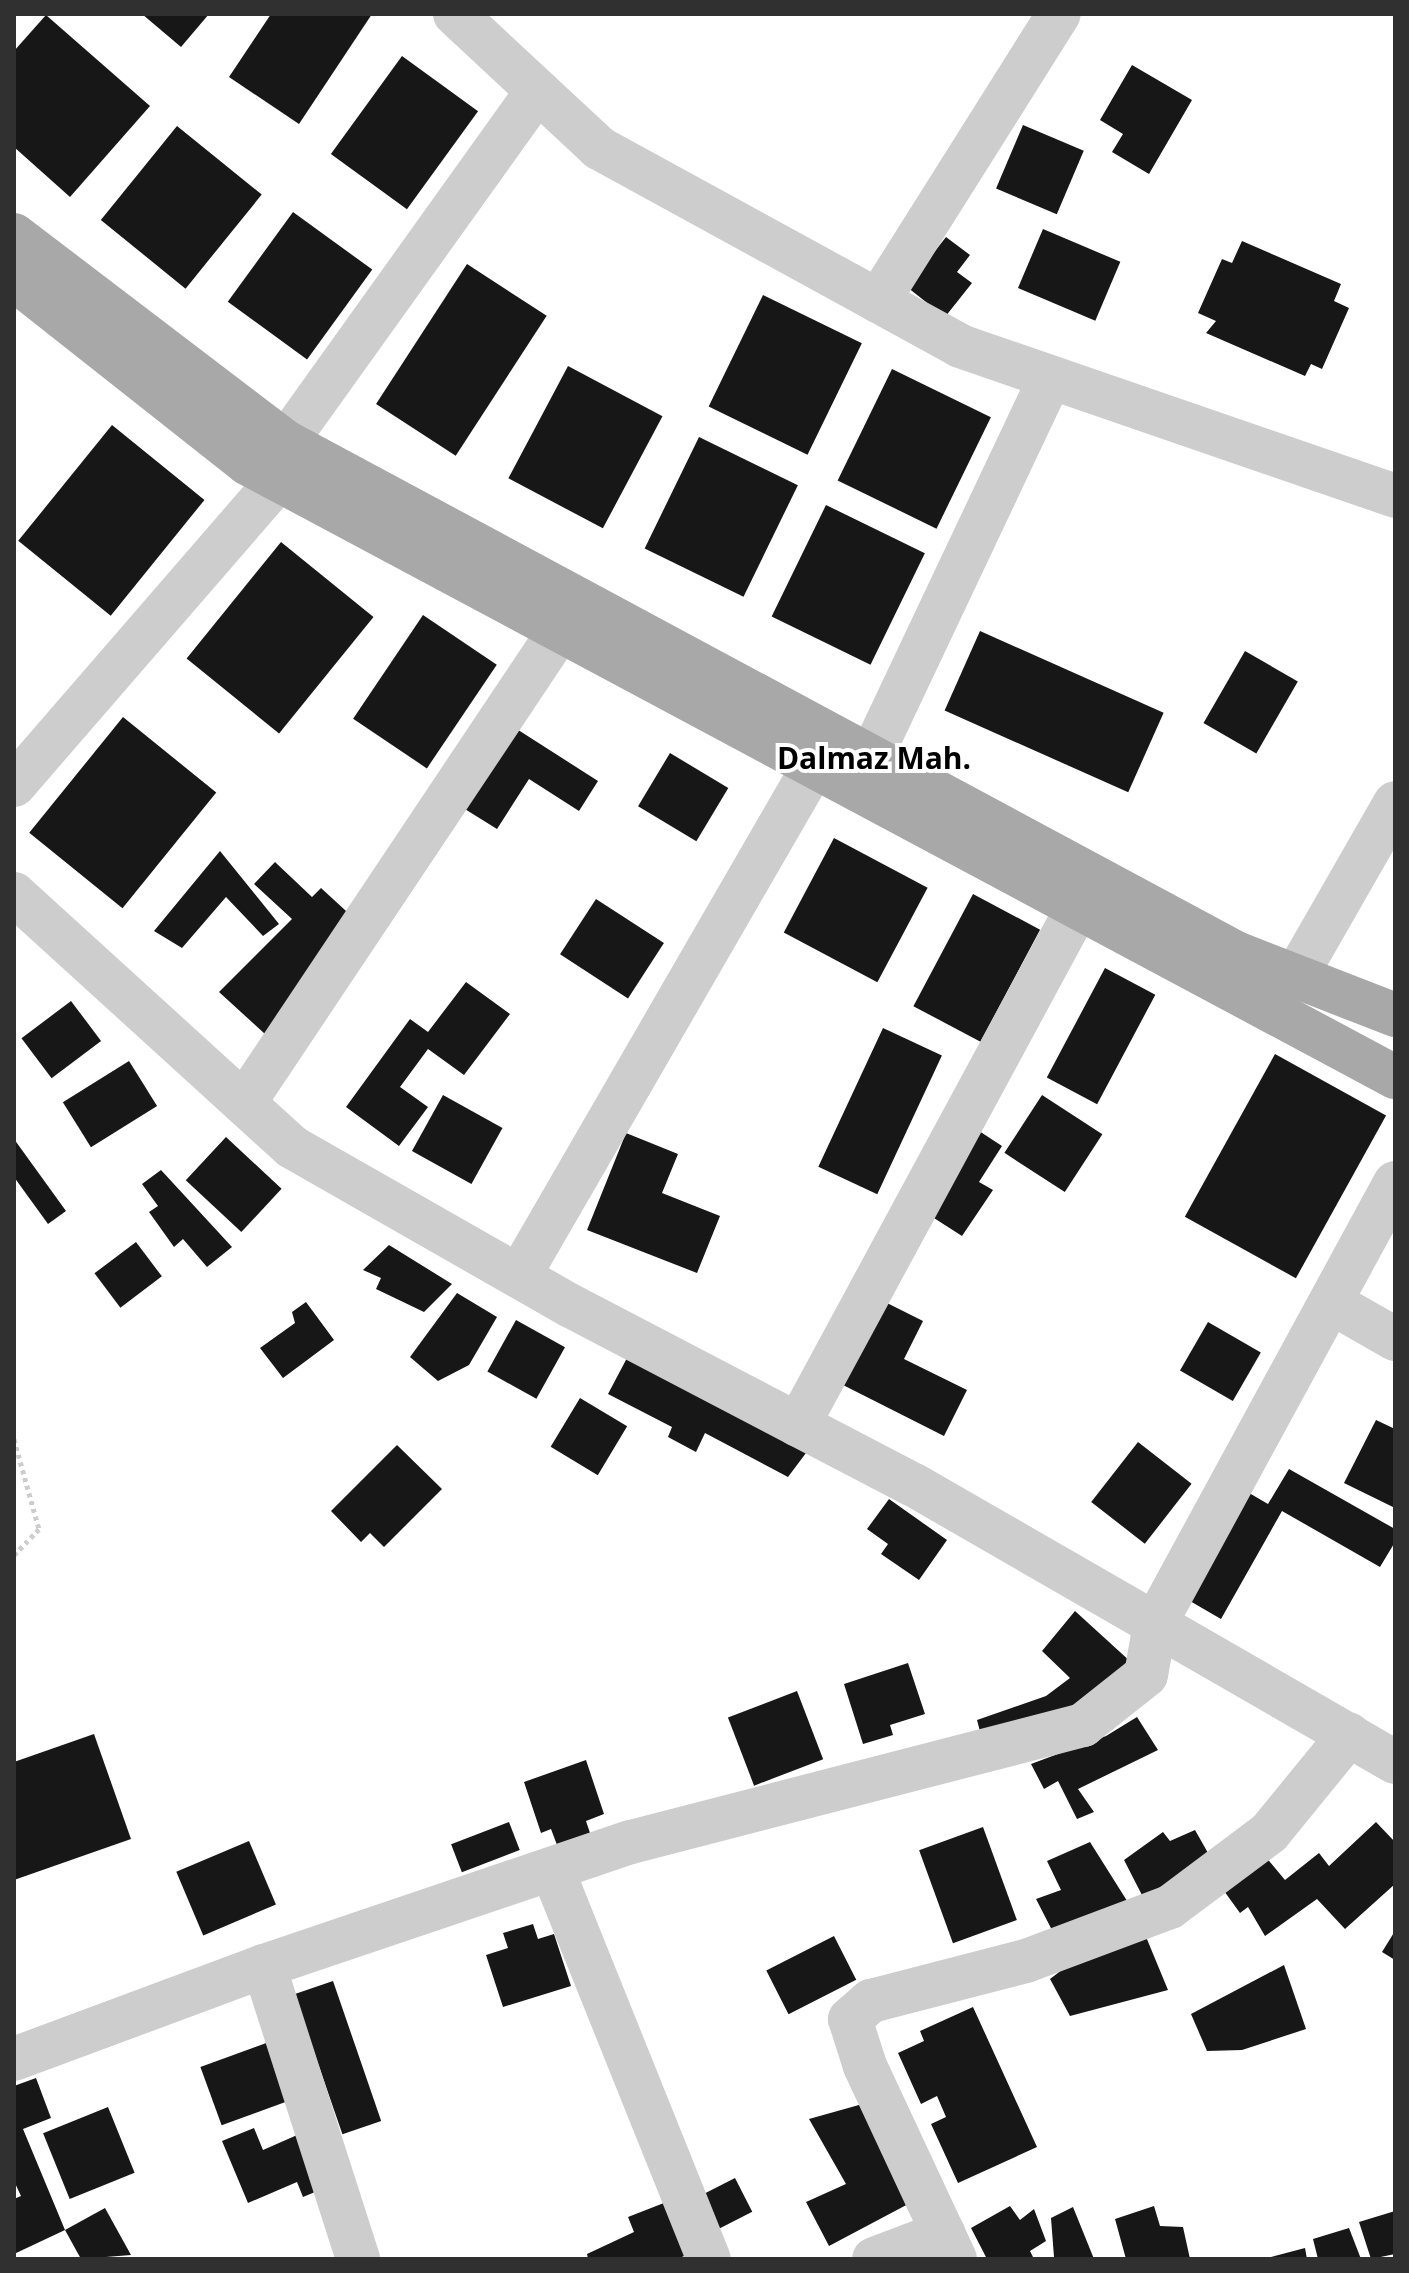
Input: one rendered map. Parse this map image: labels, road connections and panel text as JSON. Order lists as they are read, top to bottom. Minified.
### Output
{"districts":["Dalmaz Mah."]}
